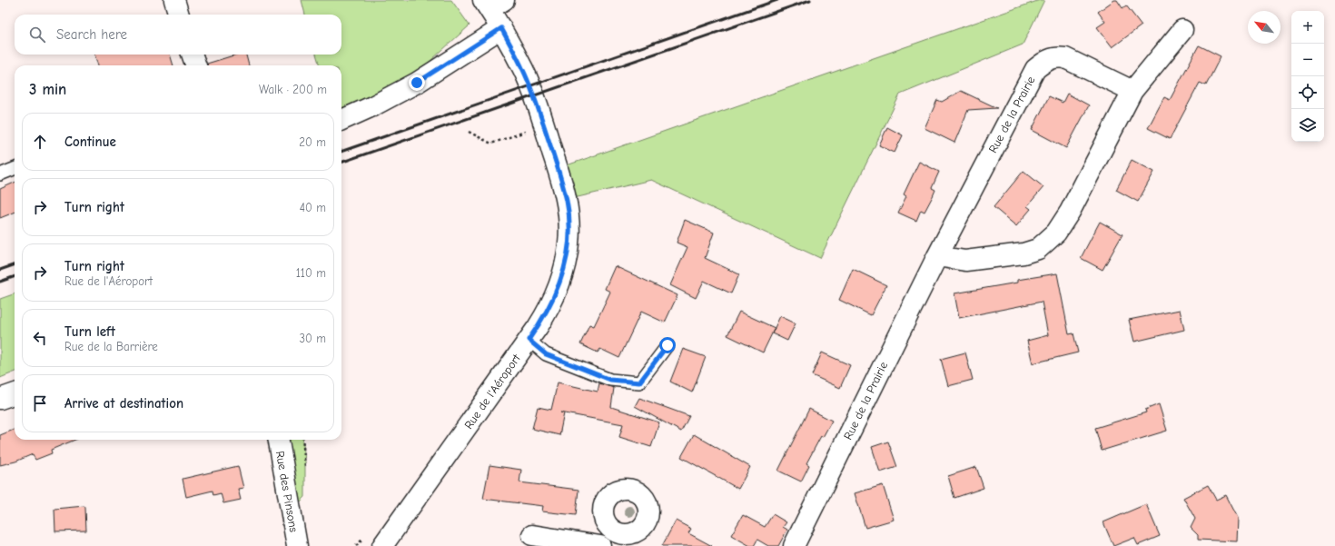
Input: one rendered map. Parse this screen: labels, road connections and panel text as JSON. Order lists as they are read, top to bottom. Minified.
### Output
{"streets":{"street":["Rue de la Prairie","Rue de l'Aéroport","Rue des Pinsons"]},"north":"top left","page":{"map_buttons":["+","−"],"search":"Search here","heading":["3 min","Walk · 200 m"],"list":[["Continue","20 m"],["Turn right","40 m"],["Turn right","Rue de l'Aéroport","110 m"],["Turn left","Rue de la Barrière","30 m"],"Arrive at destination"]}}
